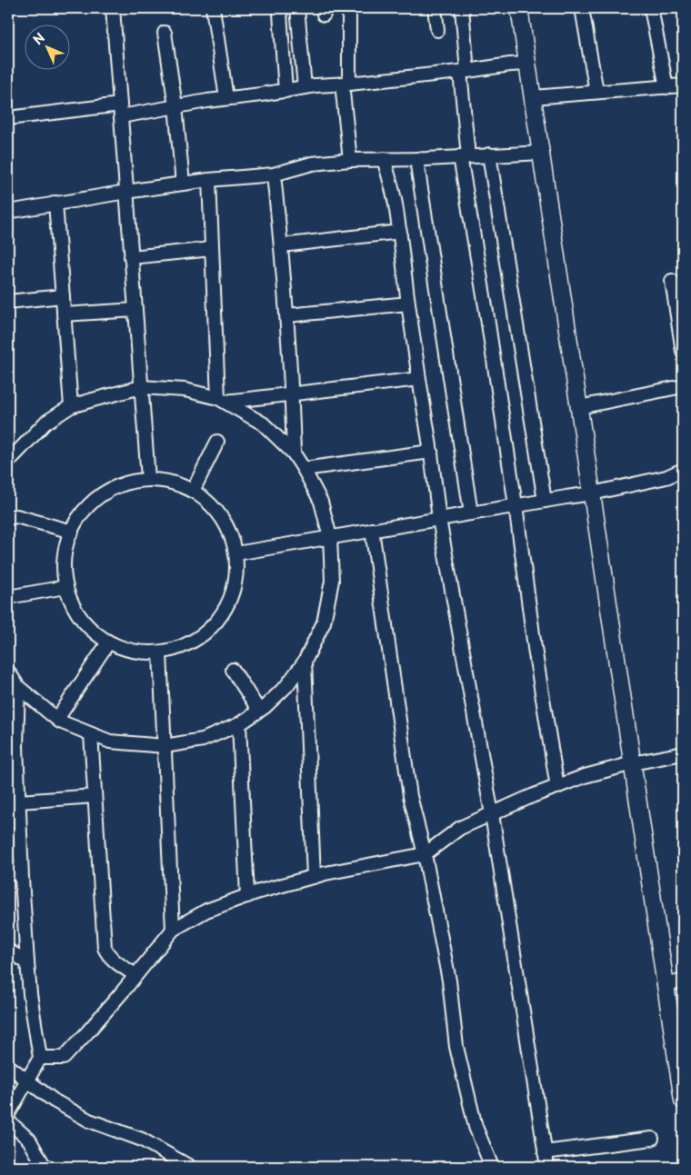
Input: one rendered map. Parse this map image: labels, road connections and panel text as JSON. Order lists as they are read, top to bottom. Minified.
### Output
{"north":"top left"}
